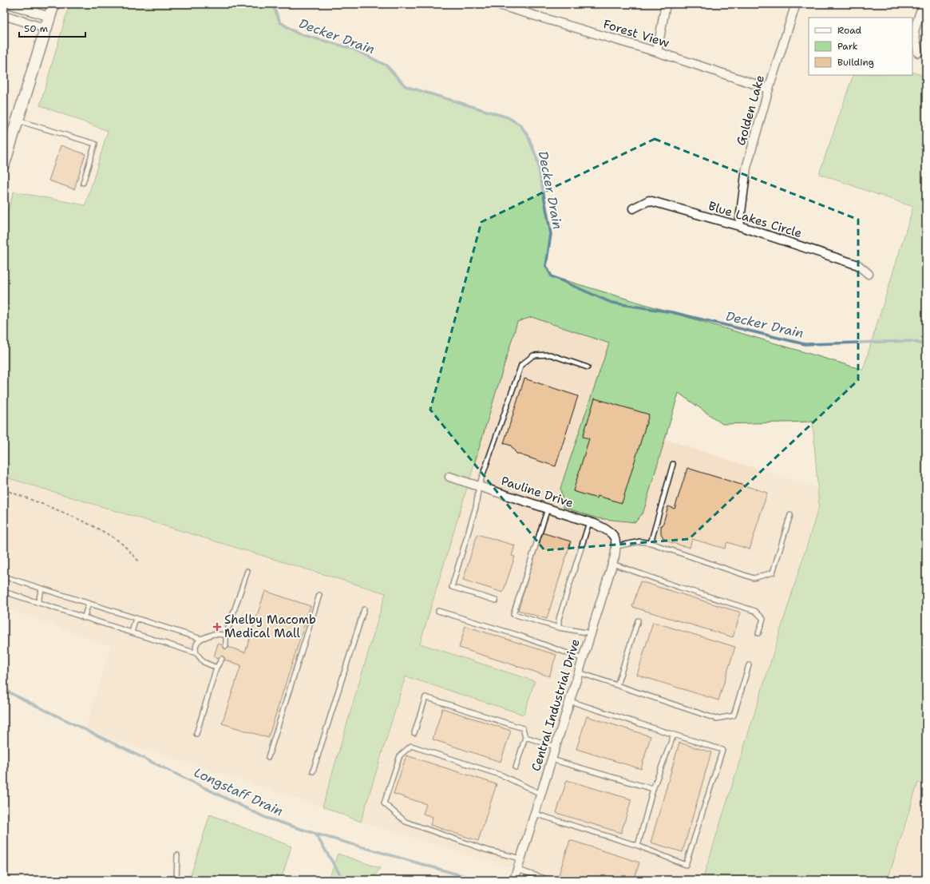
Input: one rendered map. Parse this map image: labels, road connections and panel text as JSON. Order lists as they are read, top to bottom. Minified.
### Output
{"streets":{"street":["Forest View","Golden Lake","Blue Lakes Circle","Pauline Drive","Central Industrial Drive"]},"crossings":[["Forest View","Golden Lake"],["Golden Lake","Blue Lakes Circle"],["Pauline Drive","Central Industrial Drive"]],"water":["Decker Drain","Longstaff Drain"],"places":{"health":["Shelby Macomb Medical Mall"]},"legend":["Road","Park","Building"],"scale_bar":"50 m"}
